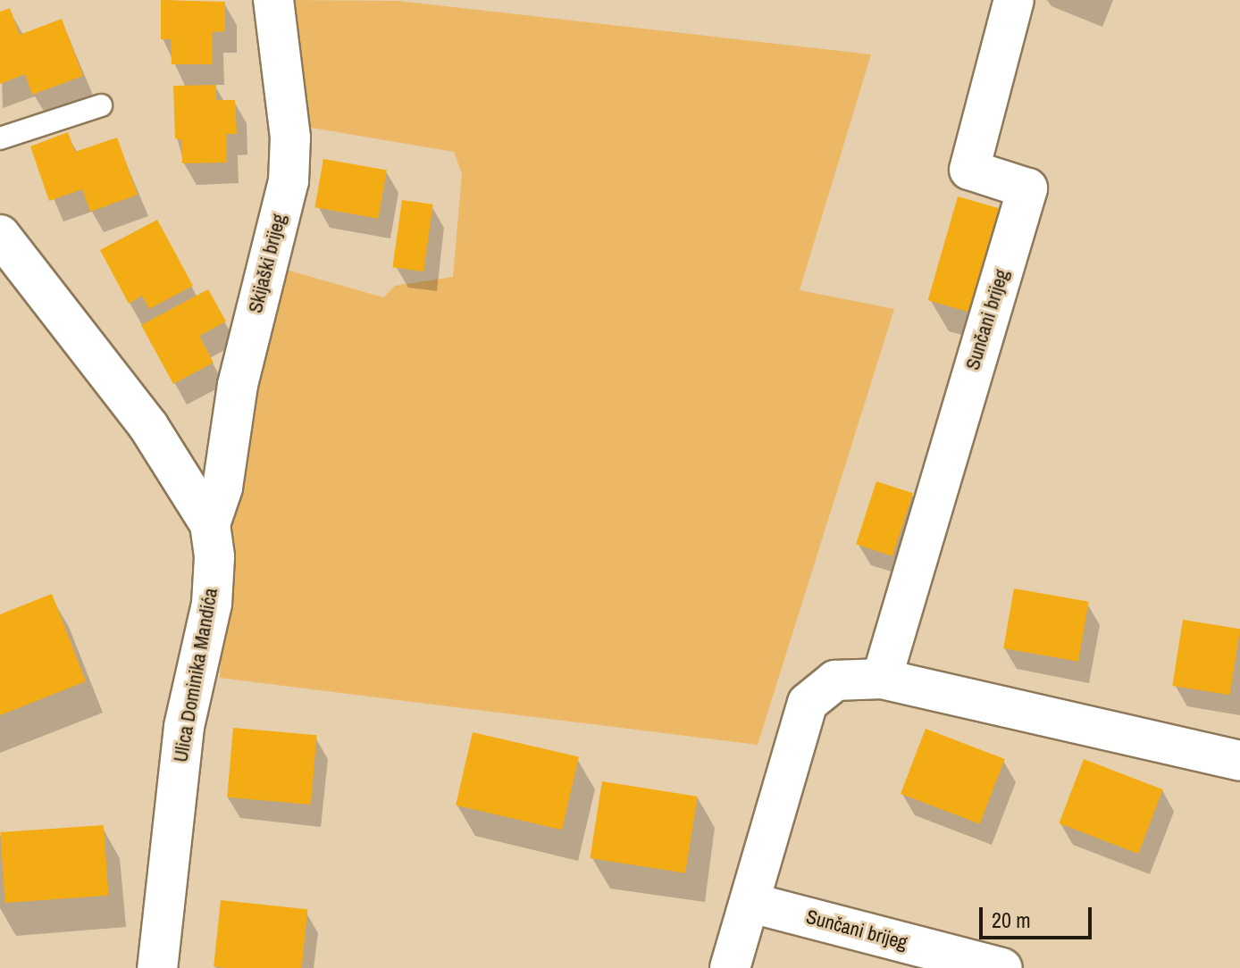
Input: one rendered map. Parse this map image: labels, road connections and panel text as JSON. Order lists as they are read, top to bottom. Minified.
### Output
{"streets":{"street":["Skijaški brijeg","Sunčani brijeg","Ulica Dominika Mandića"]},"crossings":[["Skijaški brijeg","Ulica Dominika Mandića"]],"scale_bar":"20 m"}
